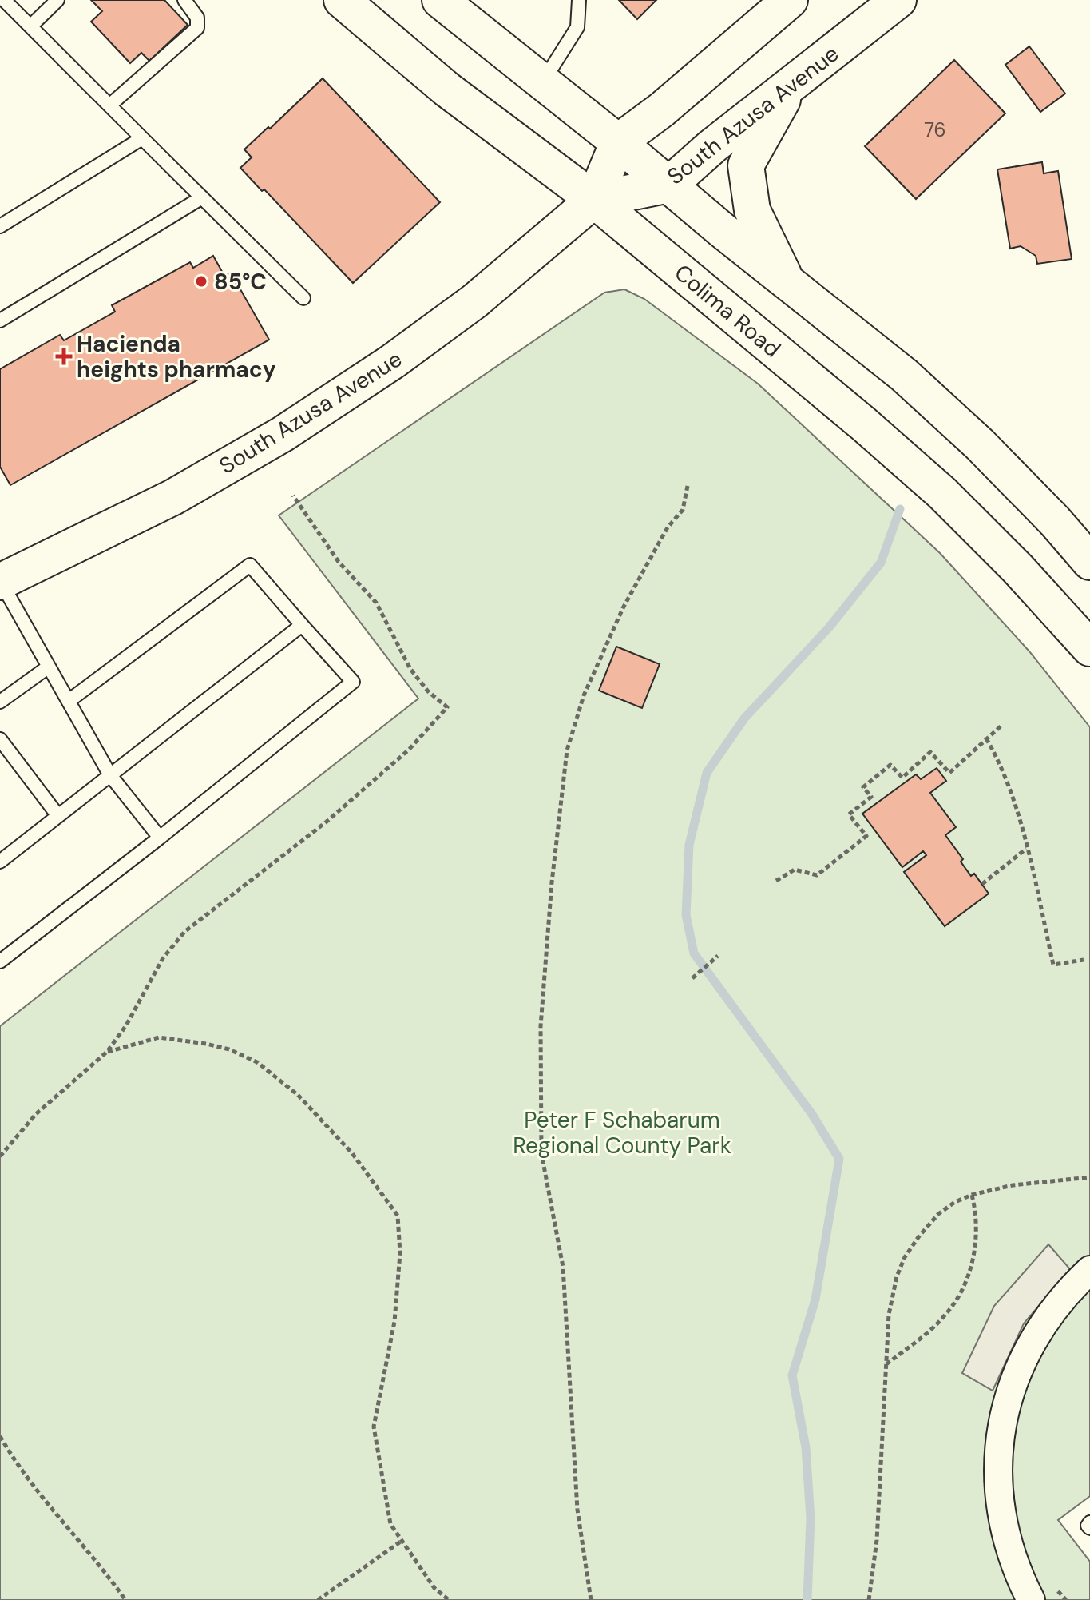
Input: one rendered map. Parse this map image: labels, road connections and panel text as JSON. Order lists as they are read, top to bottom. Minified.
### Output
{"streets":{"main road":["South Azusa Avenue","Colima Road"]},"crossings":[["South Azusa Avenue","Colima Road"]],"parks":["Peter F Schabarum Regional County Park"],"places":{"other":["85°C"],"health":["Hacienda heights pharmacy"]},"house_numbers":["76"]}
